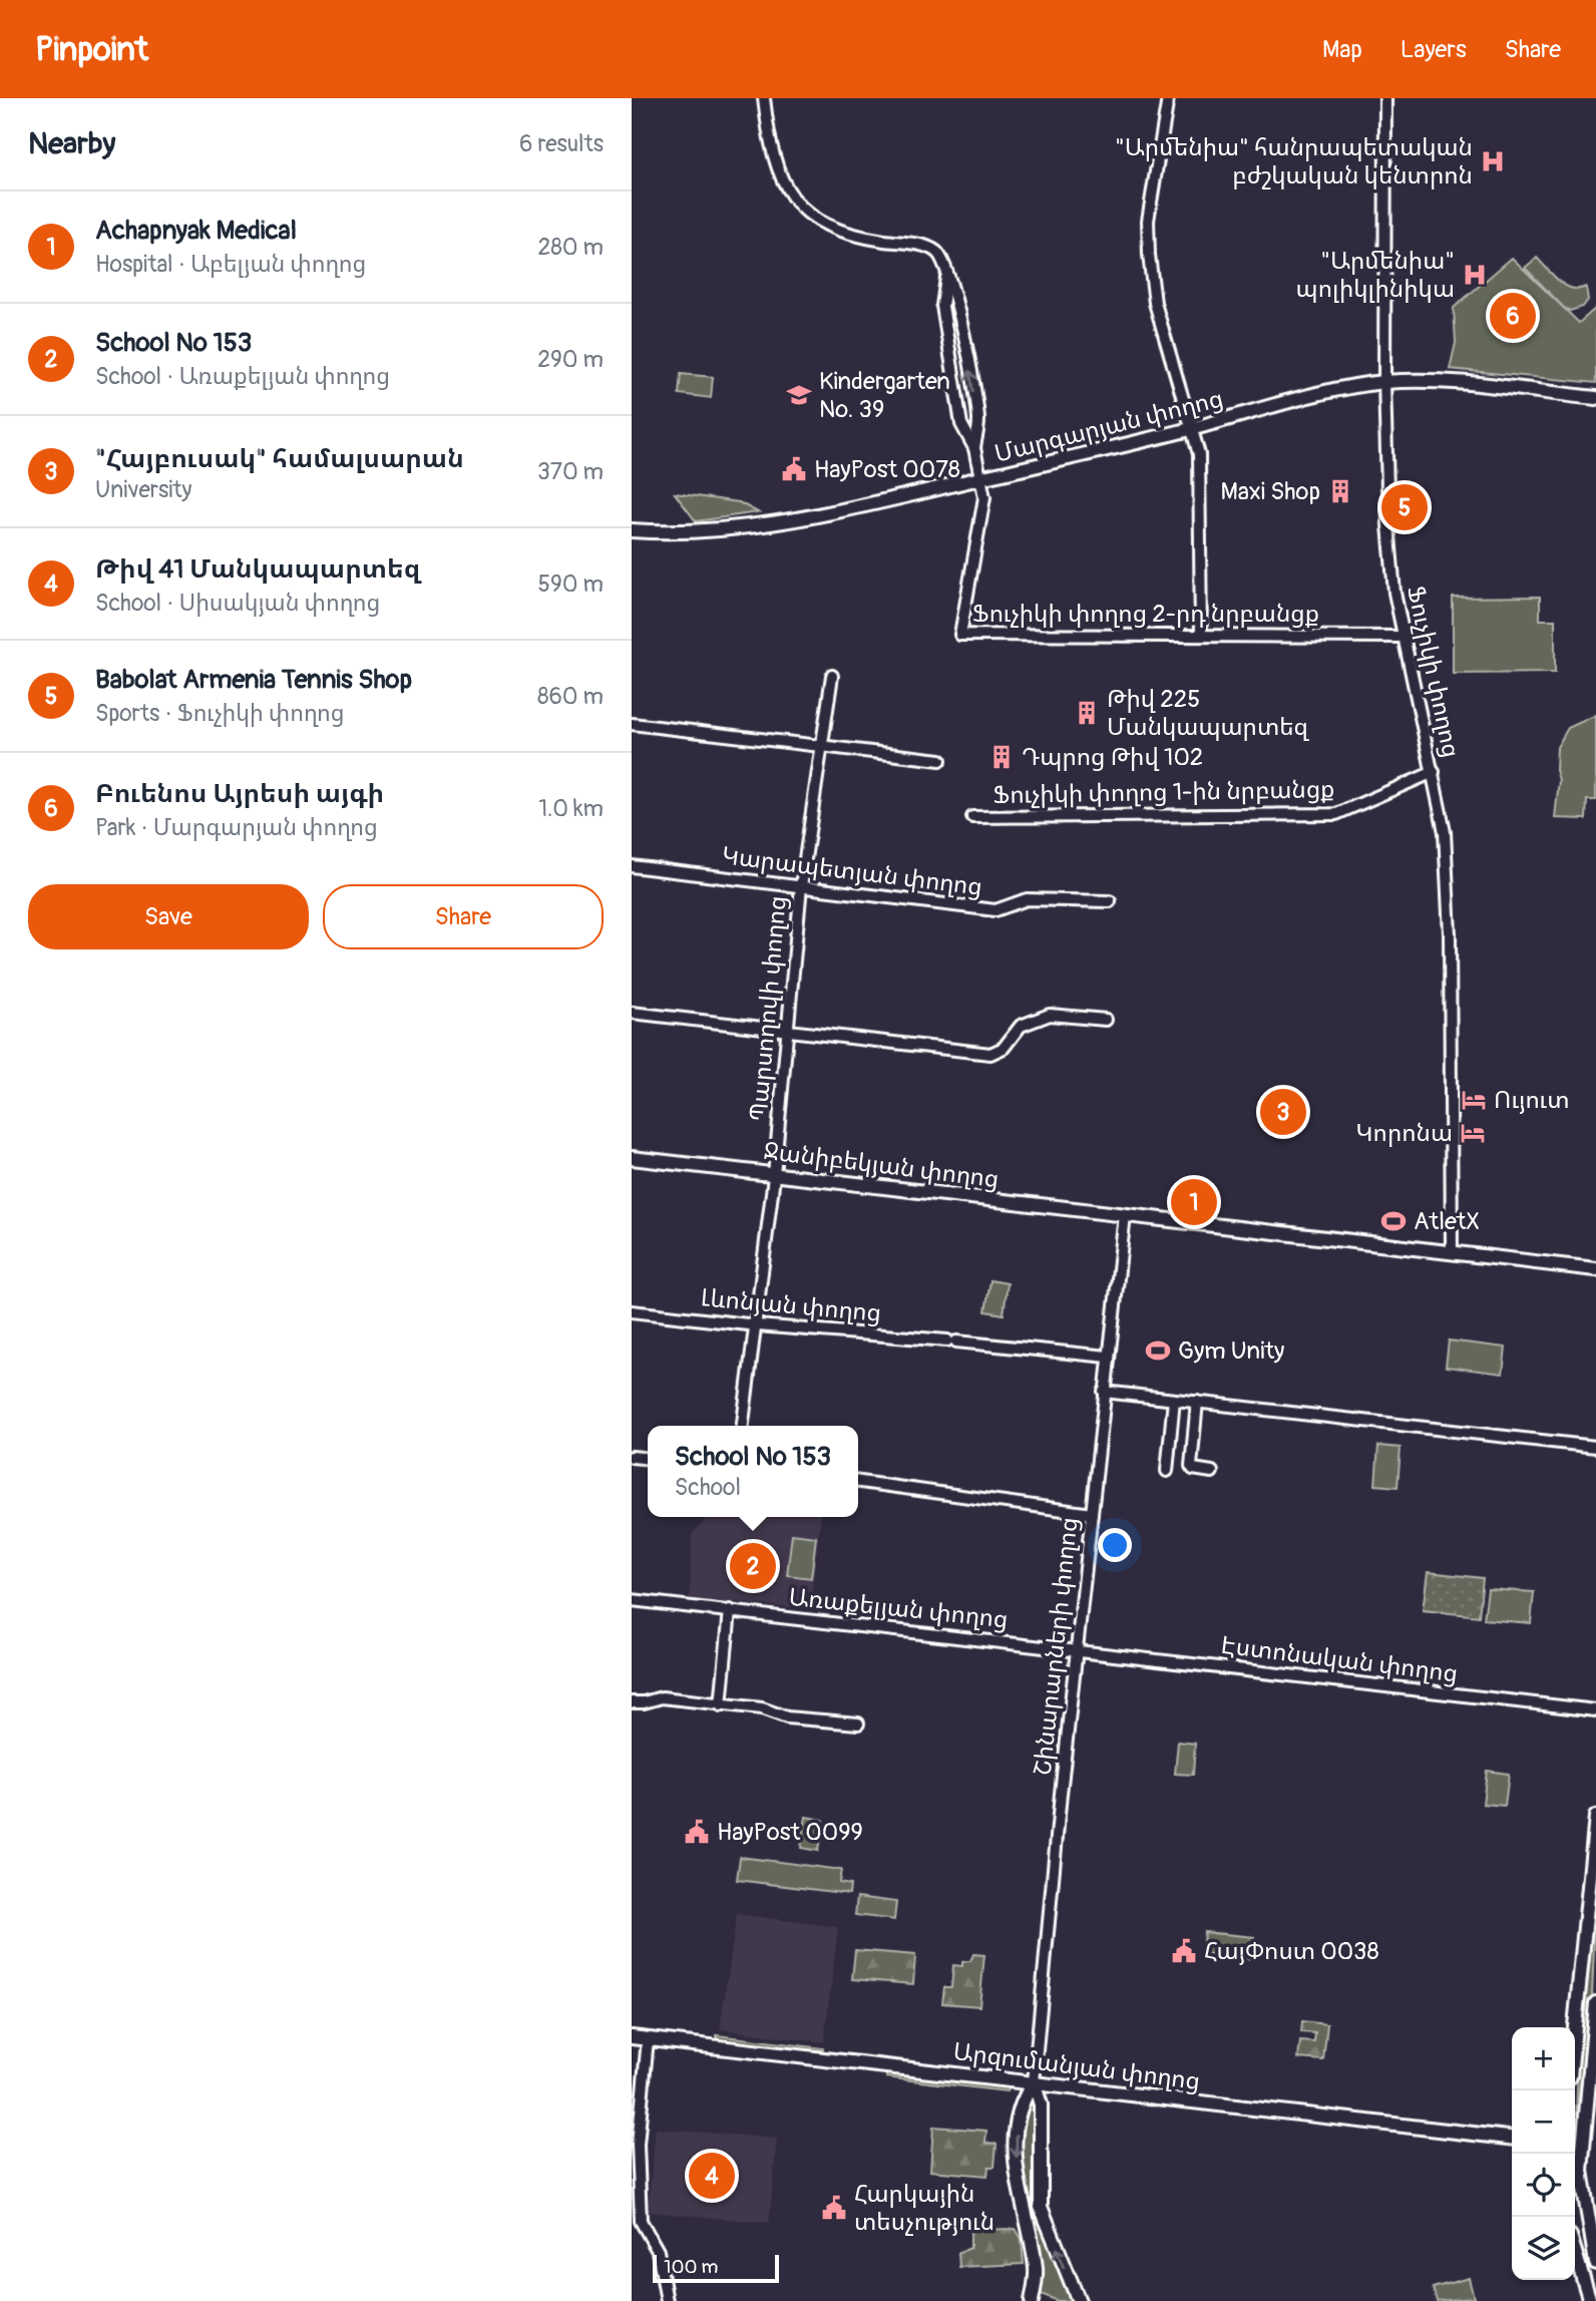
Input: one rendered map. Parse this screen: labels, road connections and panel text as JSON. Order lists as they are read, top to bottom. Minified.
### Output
{"streets":{"main road":["Մարգարյան փողոց","Ջանիբեկյան փողոց","Շինարարների փողոց","Արզումանյան փողոց"],"street":["Ֆուչիկի փողոց 2-րդ նրբանցք","Ֆուչիկի փողոց","Ֆուչիկի փողոց 1-ին նրբանցք","Կարապետյան փողոց","Պարսողովի փողոց","Լևոնյան փողոց","Առաքելյան փողոց","Էստոնական փողոց"]},"crossings":[["Մարգարյան փողոց","Ֆուչիկի փողոց 2-րդ նրբանցք"],["Մարգարյան փողոց","Ֆուչիկի փողոց"],["Ֆուչիկի փողոց 2-րդ նրբանցք","Ֆուչիկի փողոց"],["Ֆուչիկի փողոց","Ֆուչիկի փողոց 1-ին նրբանցք"],["Ֆուչիկի փողոց","Ջանիբեկյան փողոց"],["Կարապետյան փողոց","Պարսողովի փողոց"],["Պարսողովի փողոց","Ջանիբեկյան փողոց"],["Պարսողովի փողոց","Լևոնյան փողոց"],["Ջանիբեկյան փողոց","Շինարարների փողոց"],["Լևոնյան փողոց","Շինարարների փողոց"],["Առաքելյան փողոց","Շինարարների փողոց"],["Առաքելյան փողոց","Էստոնական փողոց"],["Շինարարների փողոց","Էստոնական փողոց"],["Շինարարների փողոց","Արզումանյան փողոց"]],"places":{"hospital":["\"Արմենիա\" հանրապետական բժշկական կենտրոն","\"Արմենիա\" պոլիկլինիկա"],"school or university":["Kindergarten No. 39"],"public building":["HayPost 0078","HayPost 0099","ՀայՓոստ 0038","Հարկային տեսչություն"],"building":["Maxi Shop","Թիվ 225 Մանկապարտեզ","Դպրոց Թիվ 102"],"hotel":["Ույուտ","Կորոնա"],"sports":["AtletX","Gym Unity"]},"scale_bar":"100 m","page":{"header":"Pinpoint","nav":["Map","Layers","Share"],"heading":["Nearby","6 results"],"list":[{"mark":"1","name":"Achapnyak Medical","note":"Hospital · Աբելյան փողոց","value":"280 m"},{"mark":"2","name":"School № 153","note":"School · Առաքելյան փողոց","value":"290 m"},{"mark":"3","name":"\"Հայբուսակ\" համալսարան","note":"University","value":"370 m"},{"mark":"4","name":"Թիվ 41 Մանկապարտեզ","note":"School · Սիսակյան փողոց","value":"590 m"},{"mark":"5","name":"Babolat Armenia Tennis Shop","note":"Sports · Ֆուչիկի փողոց","value":"860 m"},{"mark":"6","name":"Բուենոս Այրեսի այգի","note":"Park · Մարգարյան փողոց","value":"1.0 km"}],"pins":["6","5","3","1","2","4"],"buttons":["Save","Share"],"popup":["School № 153","School"],"map_buttons":["+","−"],"scale":"100 m"}}
